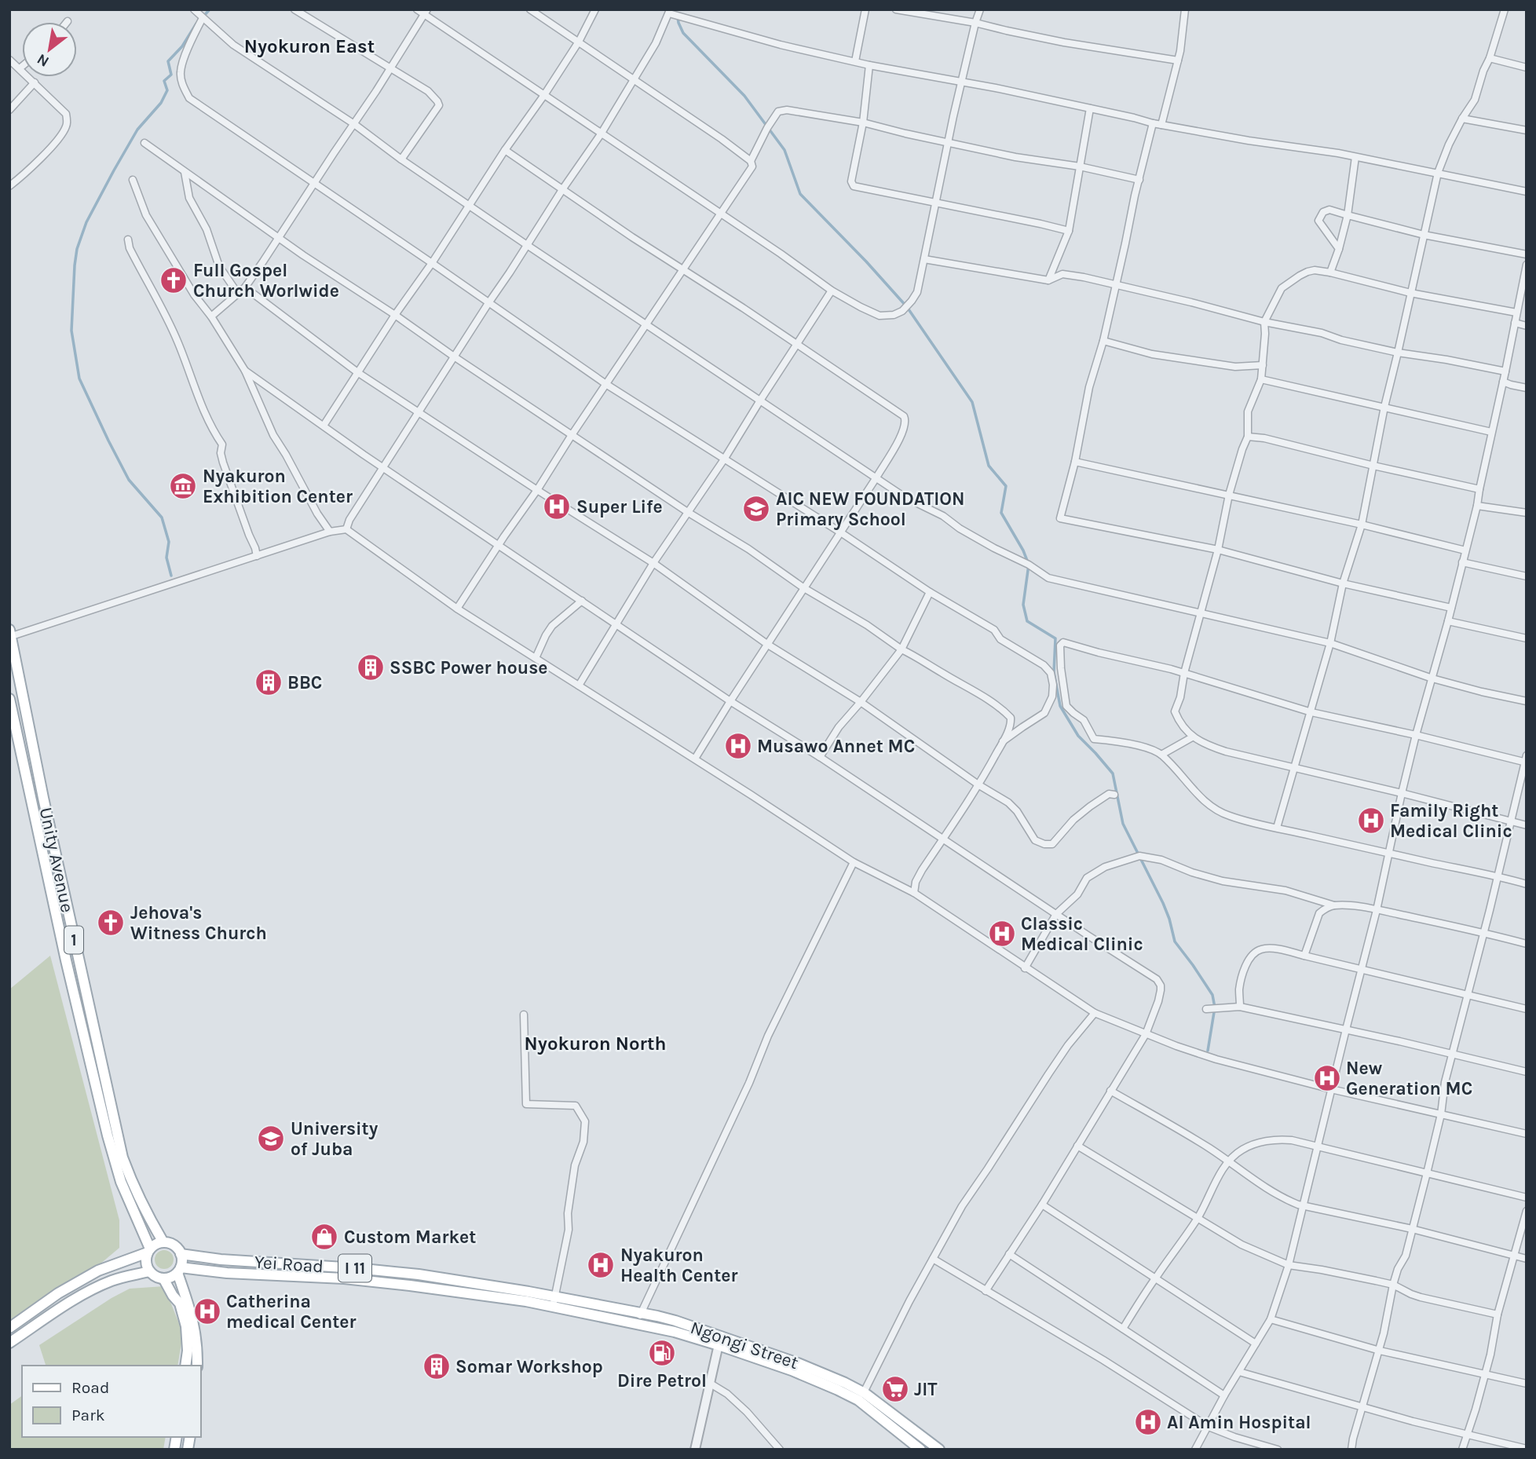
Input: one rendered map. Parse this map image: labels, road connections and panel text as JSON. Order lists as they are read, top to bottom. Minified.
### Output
{"streets":{"main road":["Unity Avenue","1","Yei Road","I 11","Ngongi Street"]},"crossings":[["Unity Avenue","1"],["Unity Avenue","Yei Road"],["1","Yei Road"],["Yei Road","Ngongi Street"]],"districts":["Nyokuron East","Nyokuron North"],"places":{"church":["Full Gospel Church Worlwide","Jehova's Witness Church"],"museum":["Nyakuron Exhibition Center"],"hospital":["Super Life","Musawo Annet MC","Family Right Medical Clinic","Classic Medical Clinic","New Generation MC","Nyakuron Health Center","Catherina medical Center","Al Amin Hospital"],"school or university":["AIC NEW FOUNDATION Primary School","University of Juba"],"building":["SSBC Power house","BBC","Somar Workshop"],"shop":["Custom Market"],"fuel station":["Dire Petrol"],"supermarket":["JIT"]},"legend":["Road","Park"],"north":"bottom left"}
